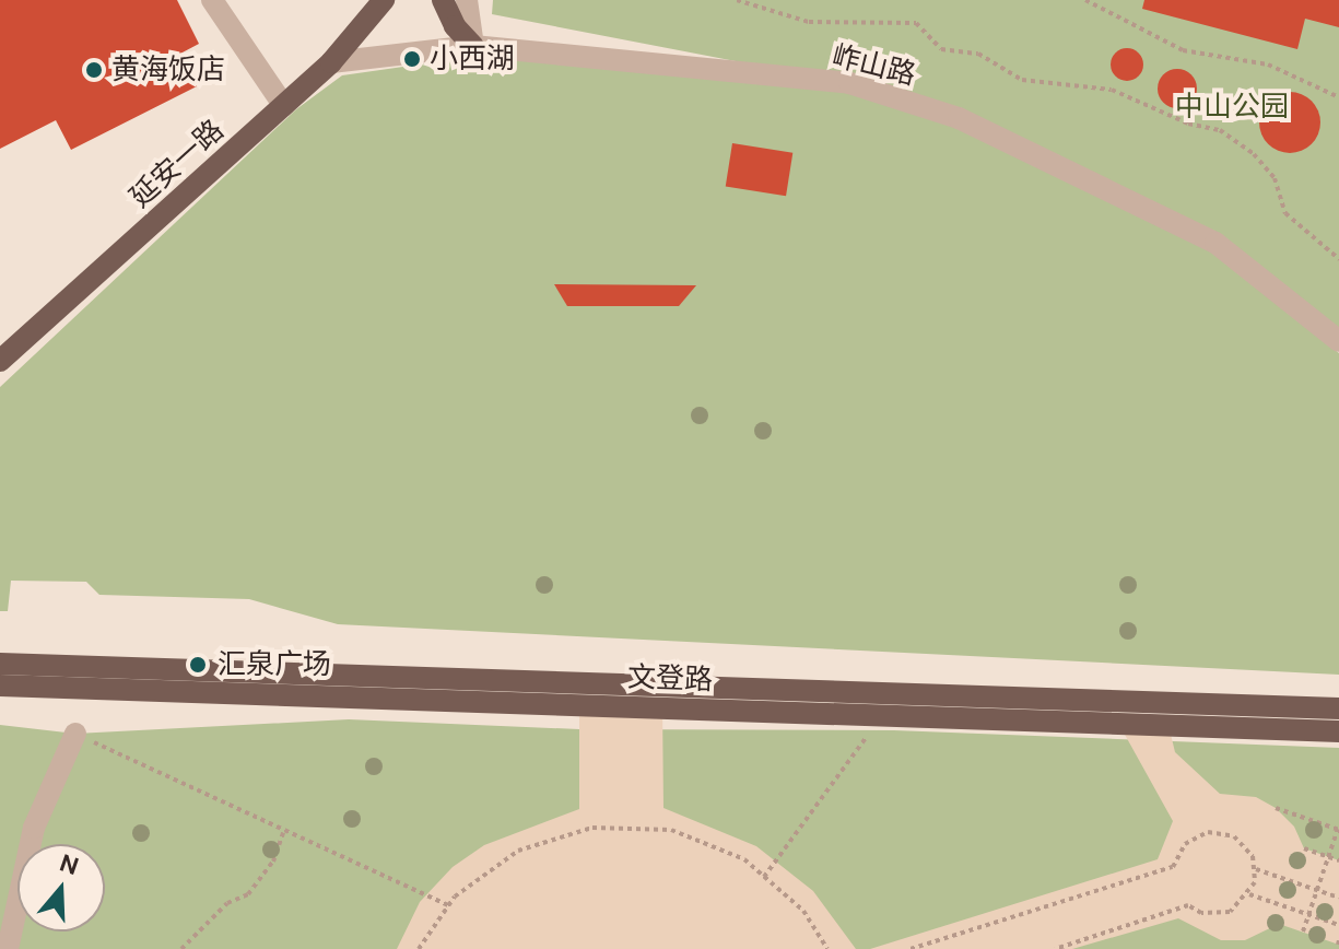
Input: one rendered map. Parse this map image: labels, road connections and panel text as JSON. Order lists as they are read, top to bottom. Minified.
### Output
{"streets":{"main road":["延安一路","文登路"],"street":["岞山路"]},"crossings":[["岞山路","延安一路"]],"parks":["中山公园"],"places":["小西湖","黄海饭店","汇泉广场"],"north":"top"}
